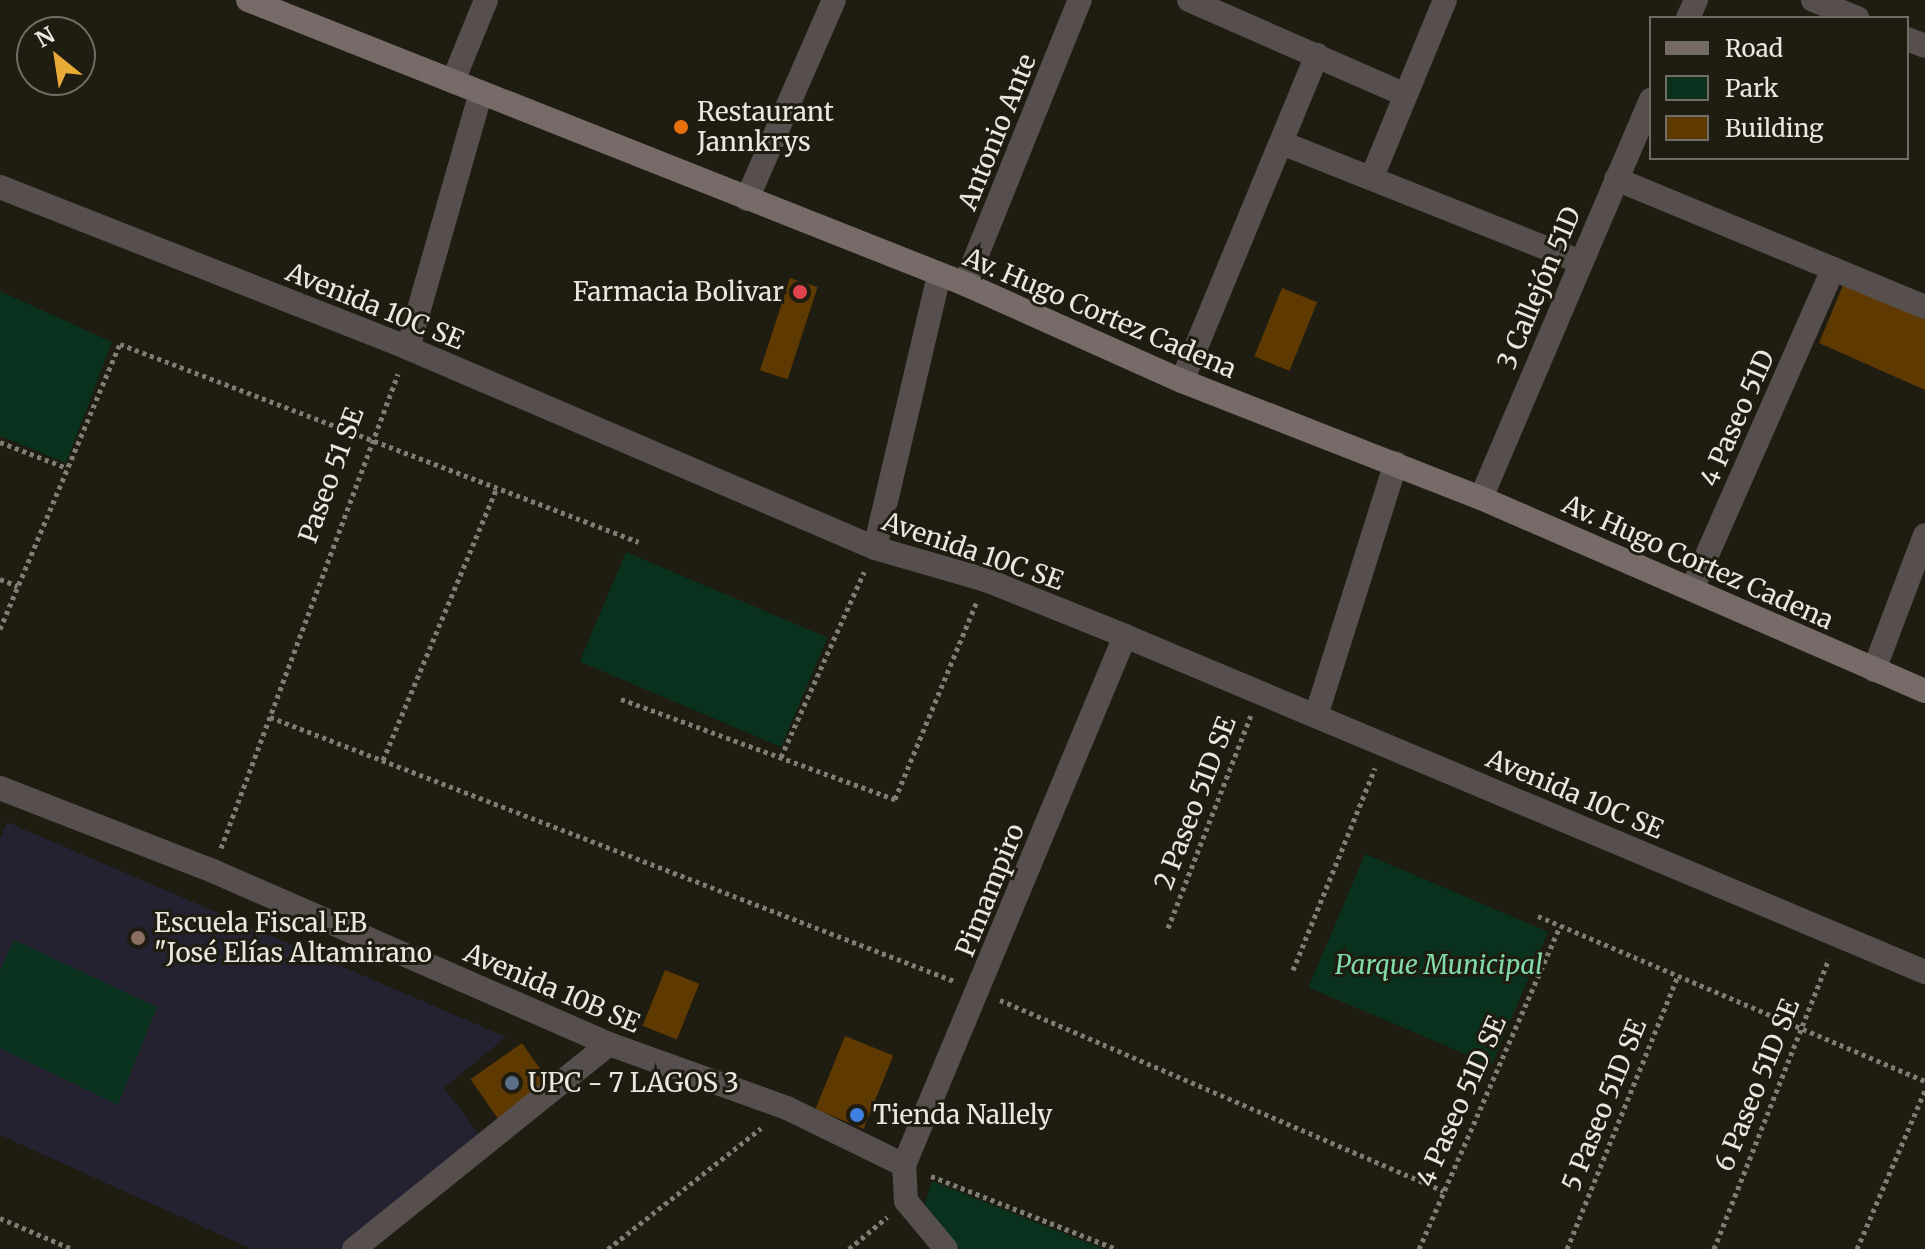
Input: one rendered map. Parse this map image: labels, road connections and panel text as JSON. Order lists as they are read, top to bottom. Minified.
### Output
{"streets":{"street":["Antonio Ante","3 Callejón 51D","Avenida 10C SE","Av. Hugo Cortez Cadena","4 Paseo 51D","Pimampiro","Avenida 10B SE"],"path":["Paseo 51 SE","2 Paseo 51D SE","6 Paseo 51D SE","4 Paseo 51D SE","5 Paseo 51D SE"]},"crossings":[["Antonio Ante","Av. Hugo Cortez Cadena"],["3 Callejón 51D","Av. Hugo Cortez Cadena"],["Avenida 10C SE","Paseo 51 SE"],["Avenida 10C SE","2 Paseo 51D SE"],["Avenida 10C SE","Pimampiro"],["Avenida 10C SE","6 Paseo 51D SE"],["Av. Hugo Cortez Cadena","4 Paseo 51D"],["Paseo 51 SE","Avenida 10B SE"],["Pimampiro","Avenida 10B SE"]],"parks":["Parque Municipal"],"places":["Restaurant Jannkrys","Farmacia Bolivar","Escuela Fiscal EB \"José Elías Altamirano","UPC - 7 LAGOS 3","Tienda Nallely"],"legend":["Road","Park","Building"],"north":"top left"}
